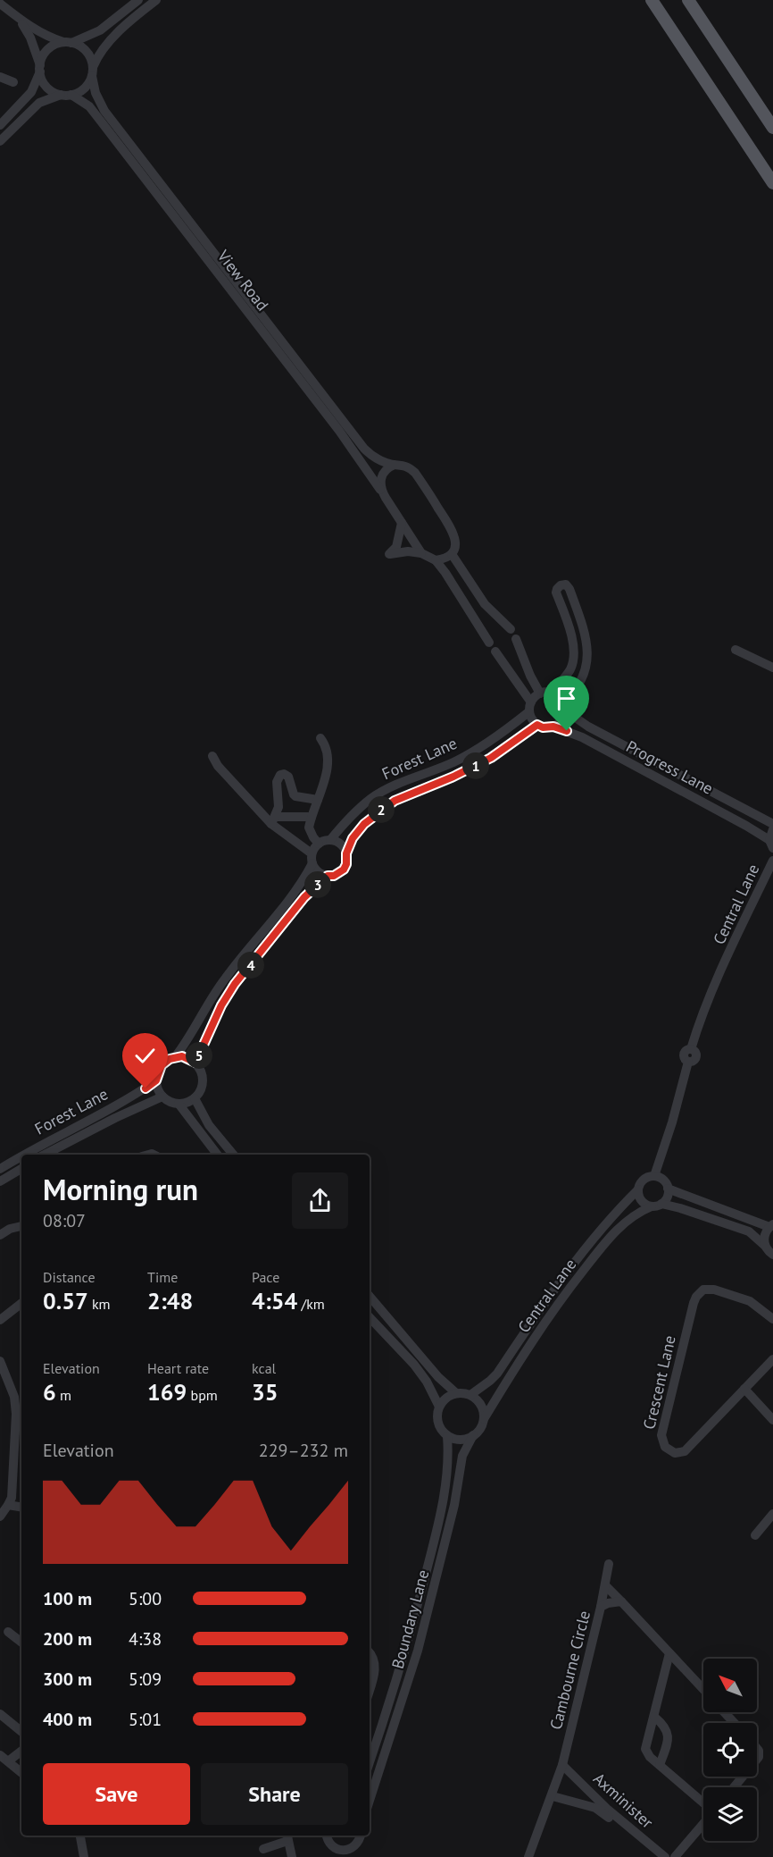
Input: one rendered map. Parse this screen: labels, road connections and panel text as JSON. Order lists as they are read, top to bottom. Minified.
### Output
{"streets":{"street":["View Road","Forest Lane","Progress Lane","Central Lane","Crescent Lane","Boundary Lane","Cambourne Circle","Axminister"]},"crossings":[["Forest Lane","Progress Lane"],["Central Lane","Boundary Lane"],["Cambourne Circle","Axminister"]],"north":"top left","page":{"pins":["1","2","3","4","5"],"heading":["Morning run","08:07"],"stats":[["Distance","0.57 km"],["Time","2:48"],["Pace","4:54 /km"],["Elevation","6 m"],["Heart rate","169 bpm"],["kcal","35"]],"chart":["Elevation","229–232 m"],"list":[{"name":"100 m","note":"5:00"},{"name":"200 m","note":"4:38"},{"name":"300 m","note":"5:09"},{"name":"400 m","note":"5:01"}],"buttons":["Save","Share"]}}
